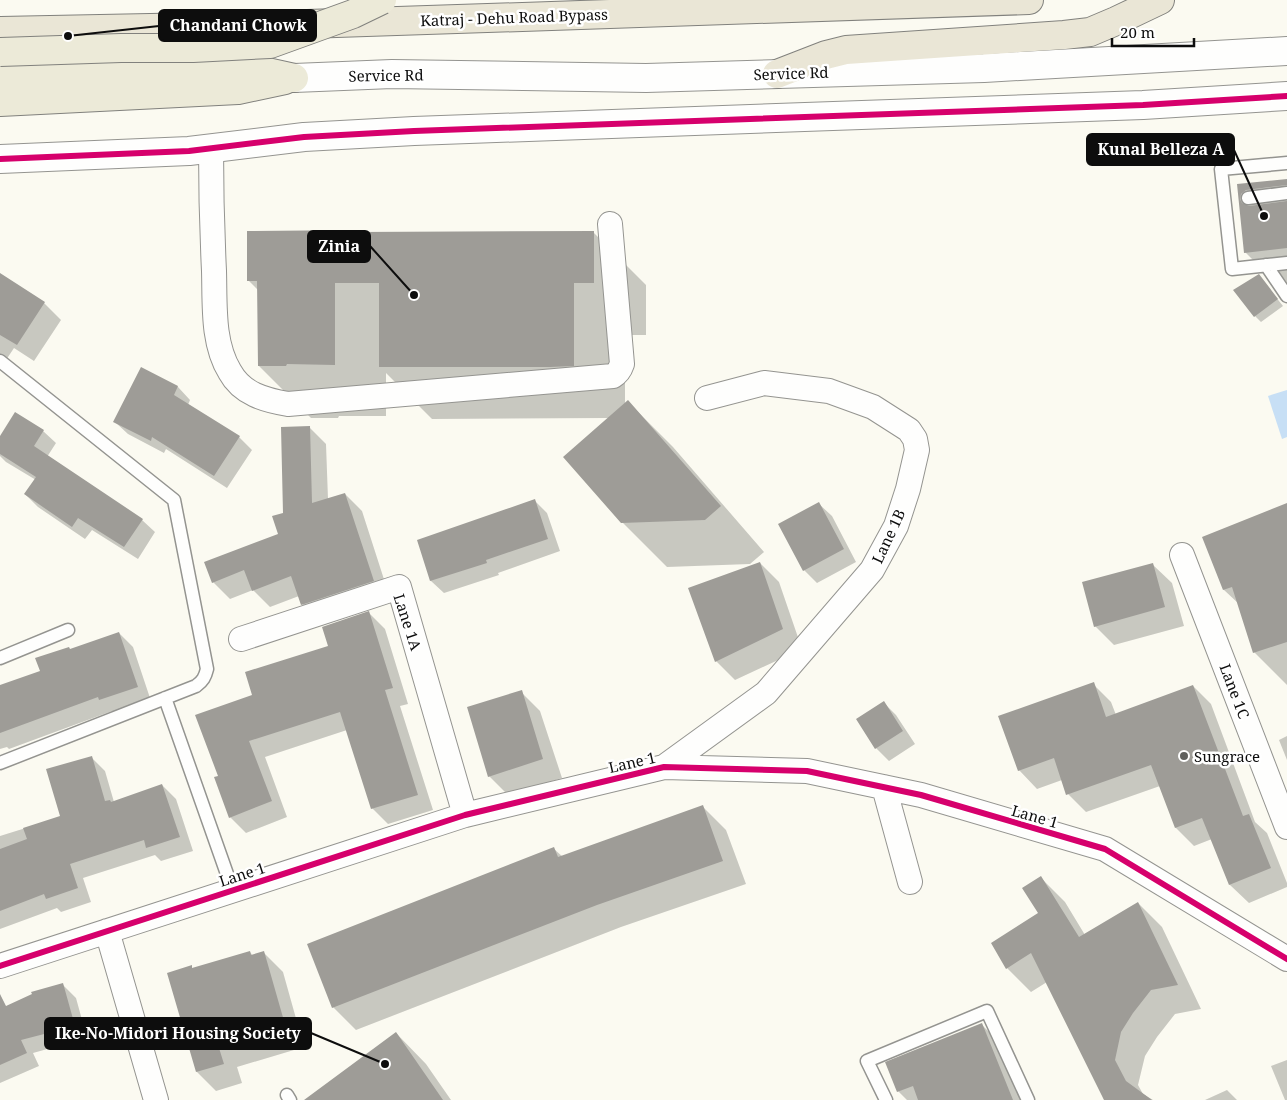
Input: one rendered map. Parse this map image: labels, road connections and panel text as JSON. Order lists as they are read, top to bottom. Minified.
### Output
{"streets":{"highway":["Katraj - Dehu Road Bypass"],"street":["Service Rd","Lane 1B","Lane 1A","Lane 1C","Lane 1"]},"crossings":[["Lane 1B","Lane 1"],["Lane 1A","Lane 1"]],"places":["Chandani Chowk","Kunal Belleza A","Zinia","Sungrace","Ike-No-Midori Housing Society"],"scale_bar":"20 m"}
